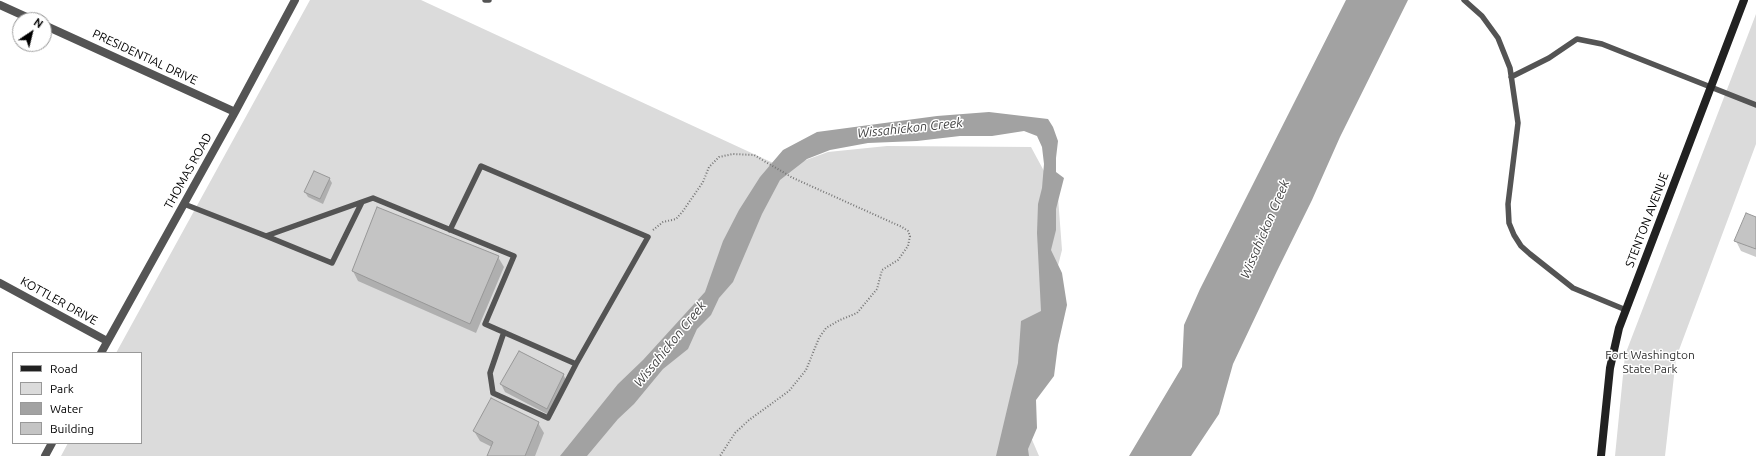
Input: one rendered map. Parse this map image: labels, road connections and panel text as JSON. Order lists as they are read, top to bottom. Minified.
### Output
{"streets":{"main road":["STENTON AVENUE"],"street":["PRESIDENTIAL DRIVE","THOMAS ROAD","KOTTLER DRIVE"]},"crossings":[["PRESIDENTIAL DRIVE","THOMAS ROAD"],["THOMAS ROAD","KOTTLER DRIVE"]],"water":["Wissahickon Creek"],"parks":["Fort Washington State Park"],"legend":["Road","Park","Water","Building"],"north":"top right"}
